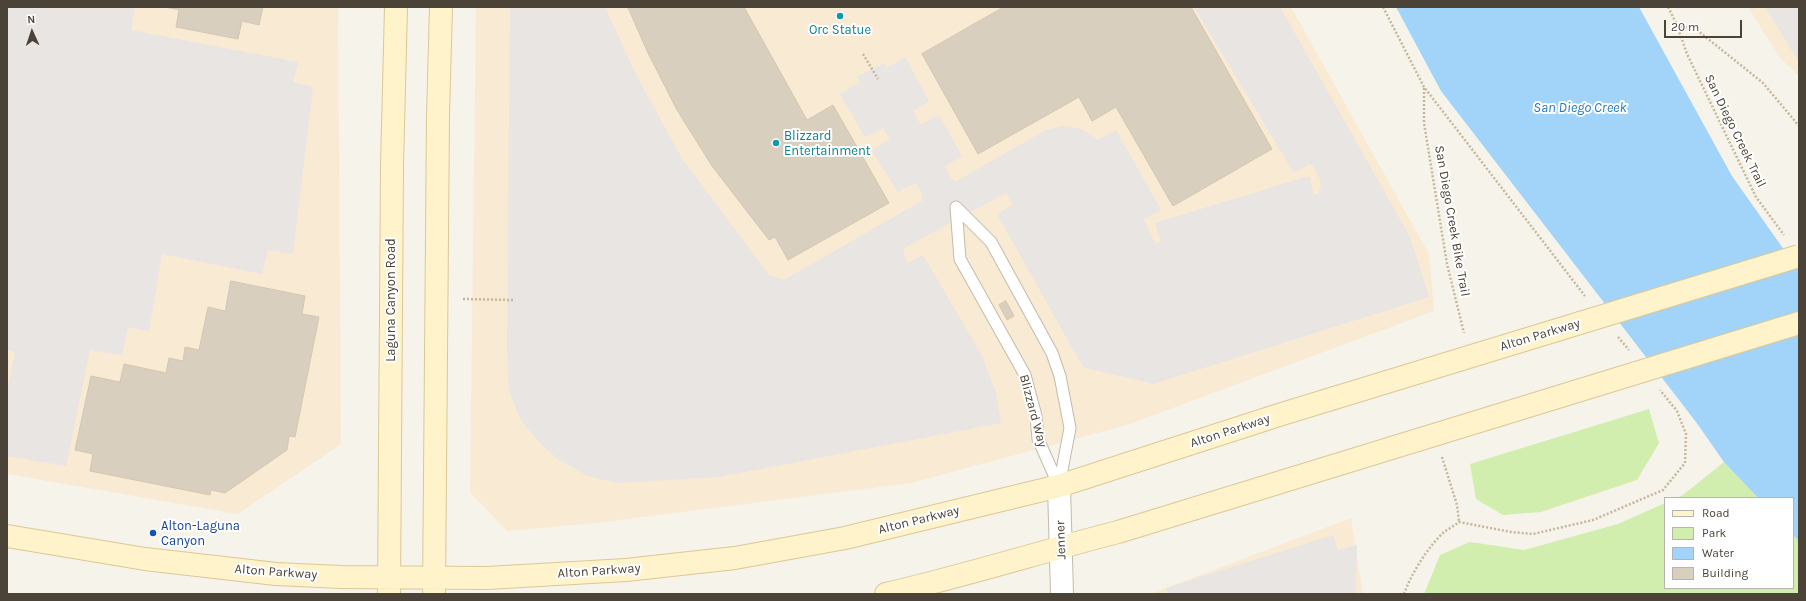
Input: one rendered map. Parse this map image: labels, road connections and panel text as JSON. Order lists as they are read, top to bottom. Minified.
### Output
{"streets":{"main road":["Laguna Canyon Road","Alton Parkway"],"street":["Jenner"],"lane":["Blizzard Way"],"path":["San Diego Creek Trail","San Diego Creek Bike Trail"]},"crossings":[["San Diego Creek Bike Trail","Alton Parkway"],["Laguna Canyon Road","Alton Parkway"],["Alton Parkway","Blizzard Way"],["Alton Parkway","Jenner"],["Blizzard Way","Jenner"]],"water":["San Diego Creek"],"places":["Orc Statue","Blizzard Entertainment","Alton-Laguna Canyon"],"legend":["Road","Park","Water","Building"],"scale_bar":"20 m","north":"top"}
